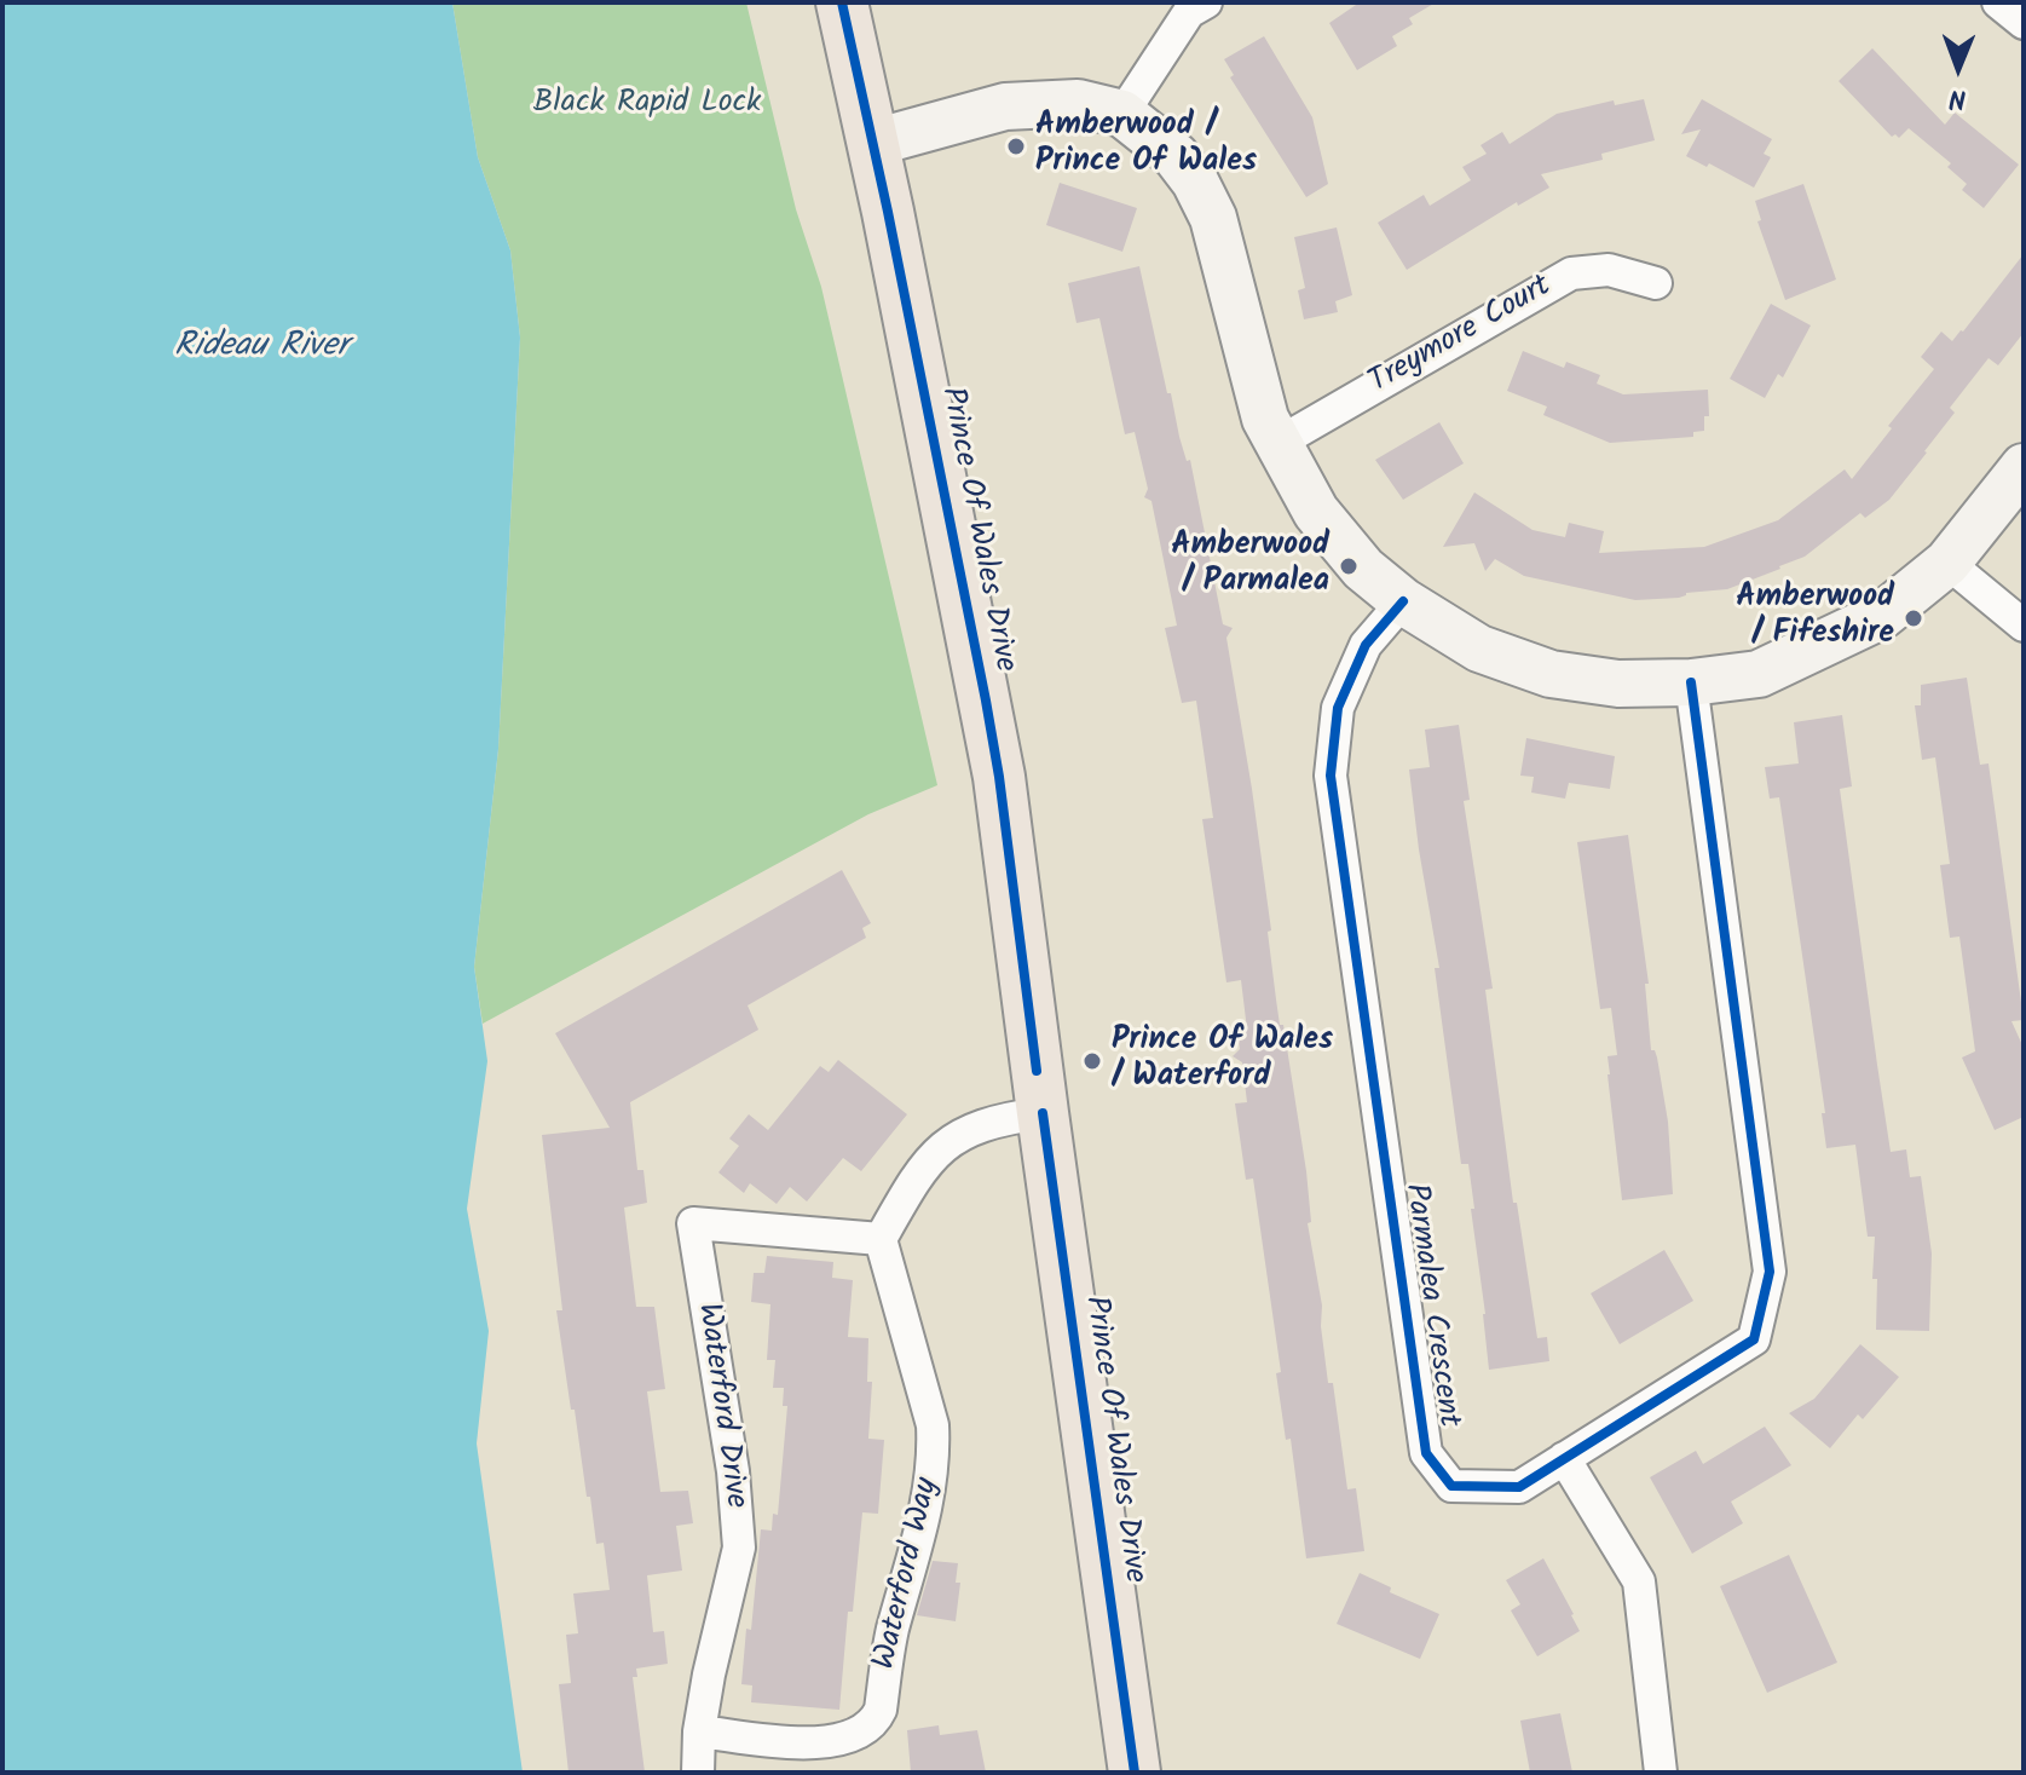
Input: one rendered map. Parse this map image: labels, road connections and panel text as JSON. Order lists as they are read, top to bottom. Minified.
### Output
{"streets":{"main road":["Prince Of Wales Drive"],"street":["Treymore Court","Parmalea Crescent","Waterford Drive","Waterford Way"]},"crossings":[["Waterford Drive","Waterford Way"]],"water":["Rideau River"],"parks":["Black Rapid Lock"],"places":["Amberwood / Prince Of Wales","Amberwood / Parmalea","Amberwood / Fifeshire","Prince Of Wales / Waterford"],"north":"bottom"}
